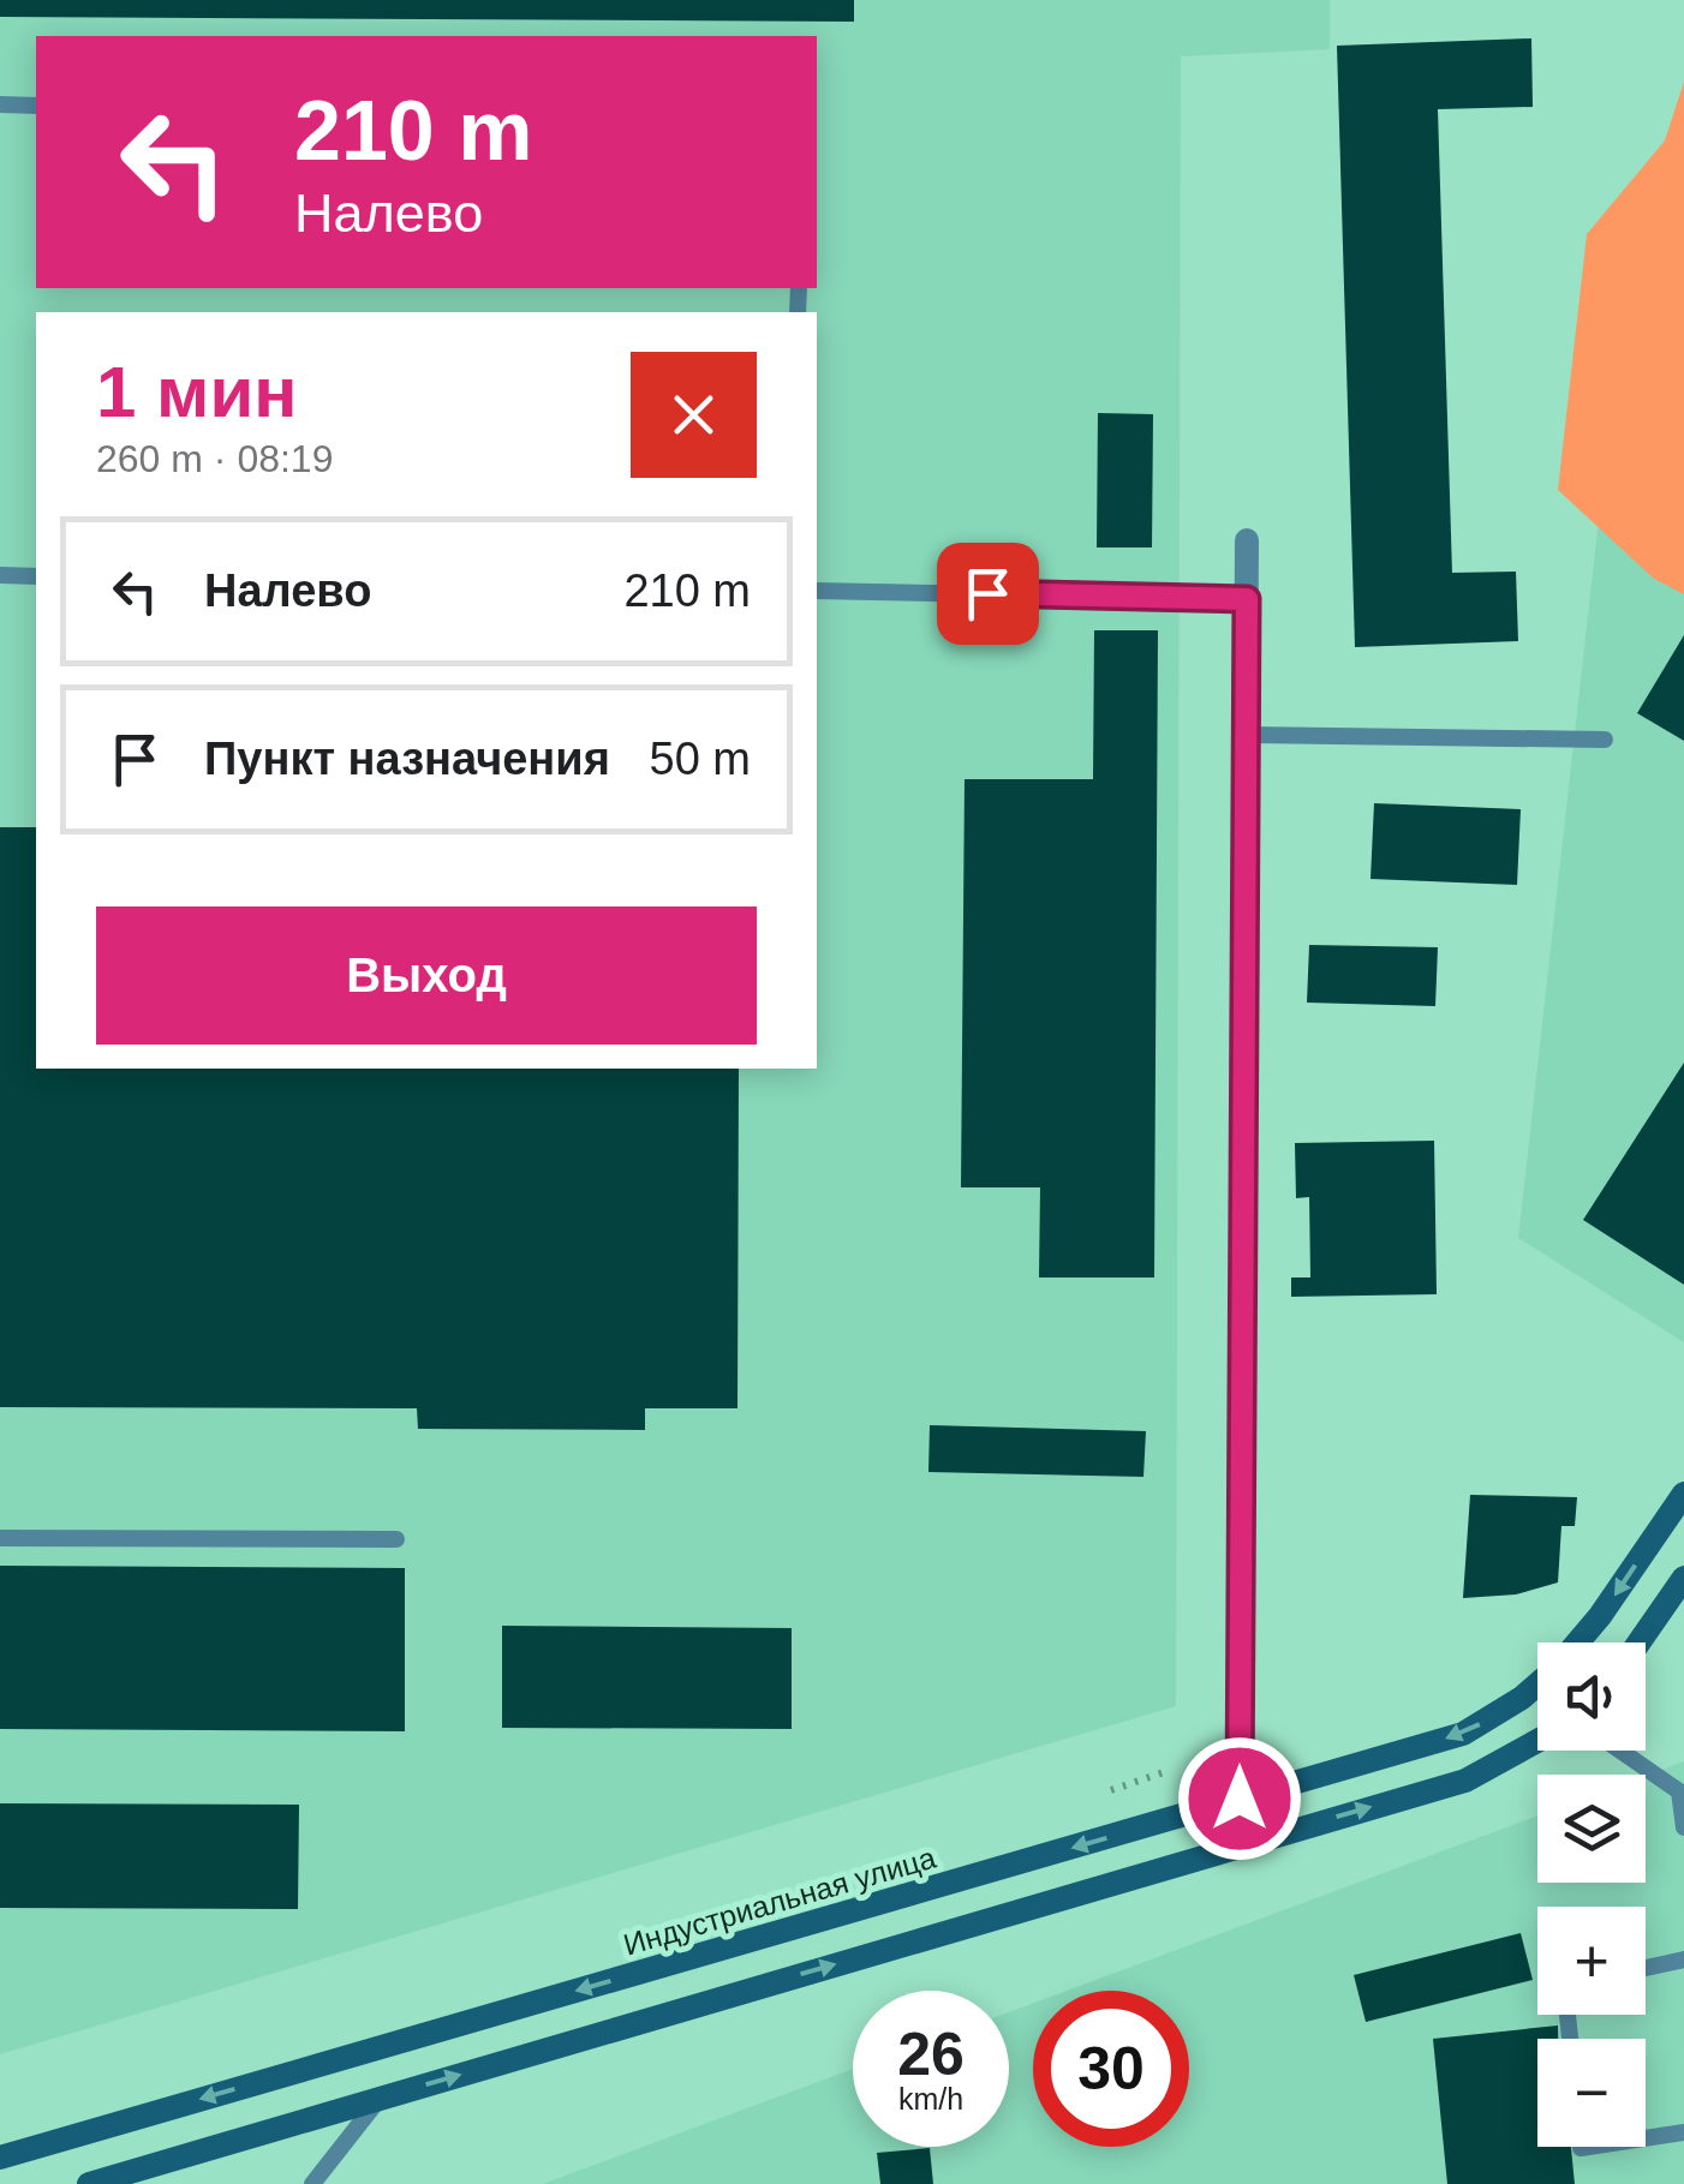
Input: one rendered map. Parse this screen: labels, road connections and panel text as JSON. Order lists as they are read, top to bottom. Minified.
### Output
{"streets":{"street":["Индустриальная улица"]},"page":{"turn":["210 m","Налево"],"heading":["1 мин","260 m · 08:19"],"list":[{"name":"Налево","value":"210 m"},{"name":"Пункт назначения","value":"50 m"}],"buttons":"Выход","map_buttons":["+","−"],"speed":"26 km/h","limit":"30"}}
